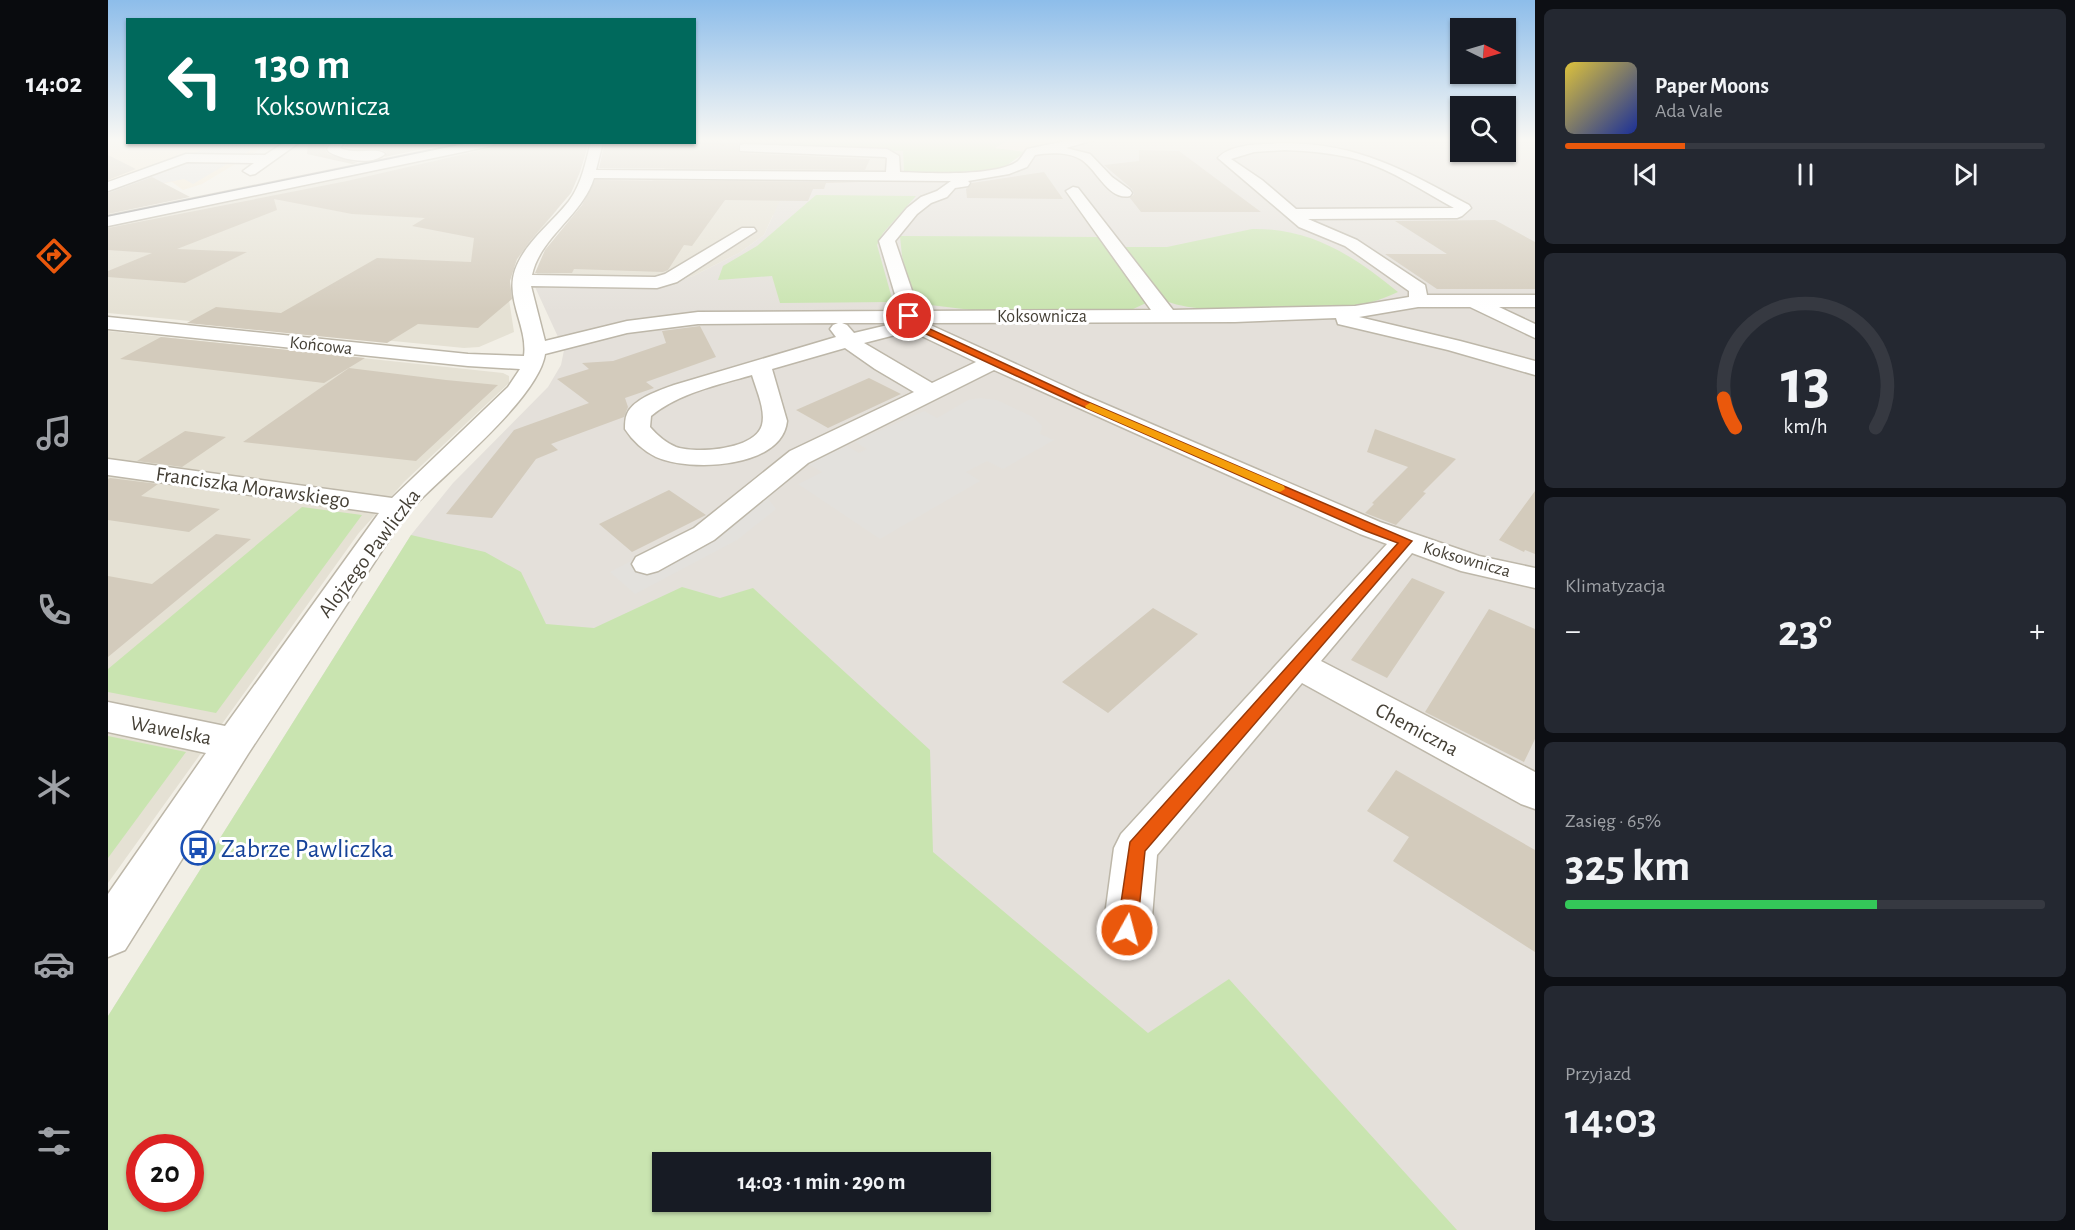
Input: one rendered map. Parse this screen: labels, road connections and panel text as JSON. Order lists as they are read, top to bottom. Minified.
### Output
{"streets":{"street":["Koksownicza","Końcowa","Franciszka Morawskiego","Alojzego Pawliczka","Chemiczna","Wawelska"]},"crossings":[["Koksownicza","Końcowa"],["Koksownicza","Alojzego Pawliczka"],["Końcowa","Alojzego Pawliczka"],["Franciszka Morawskiego","Alojzego Pawliczka"],["Alojzego Pawliczka","Wawelska"]],"places":{"bus stop":["Zabrze Pawliczka"]},"north":"right","page":{"tabs":"14:02","turn":["130 m","Koksownicza"],"song":["Paper Moons","Ada Vale"],"tile":["Klimatyzacja",["Zasięg · 65%","325 km"],["Przyjazd","14:03"]],"heat":["−","23°","+"],"limit":"20","trip":"14:03 · 1 min · 290 m","gauge":["13","km/h"]}}
